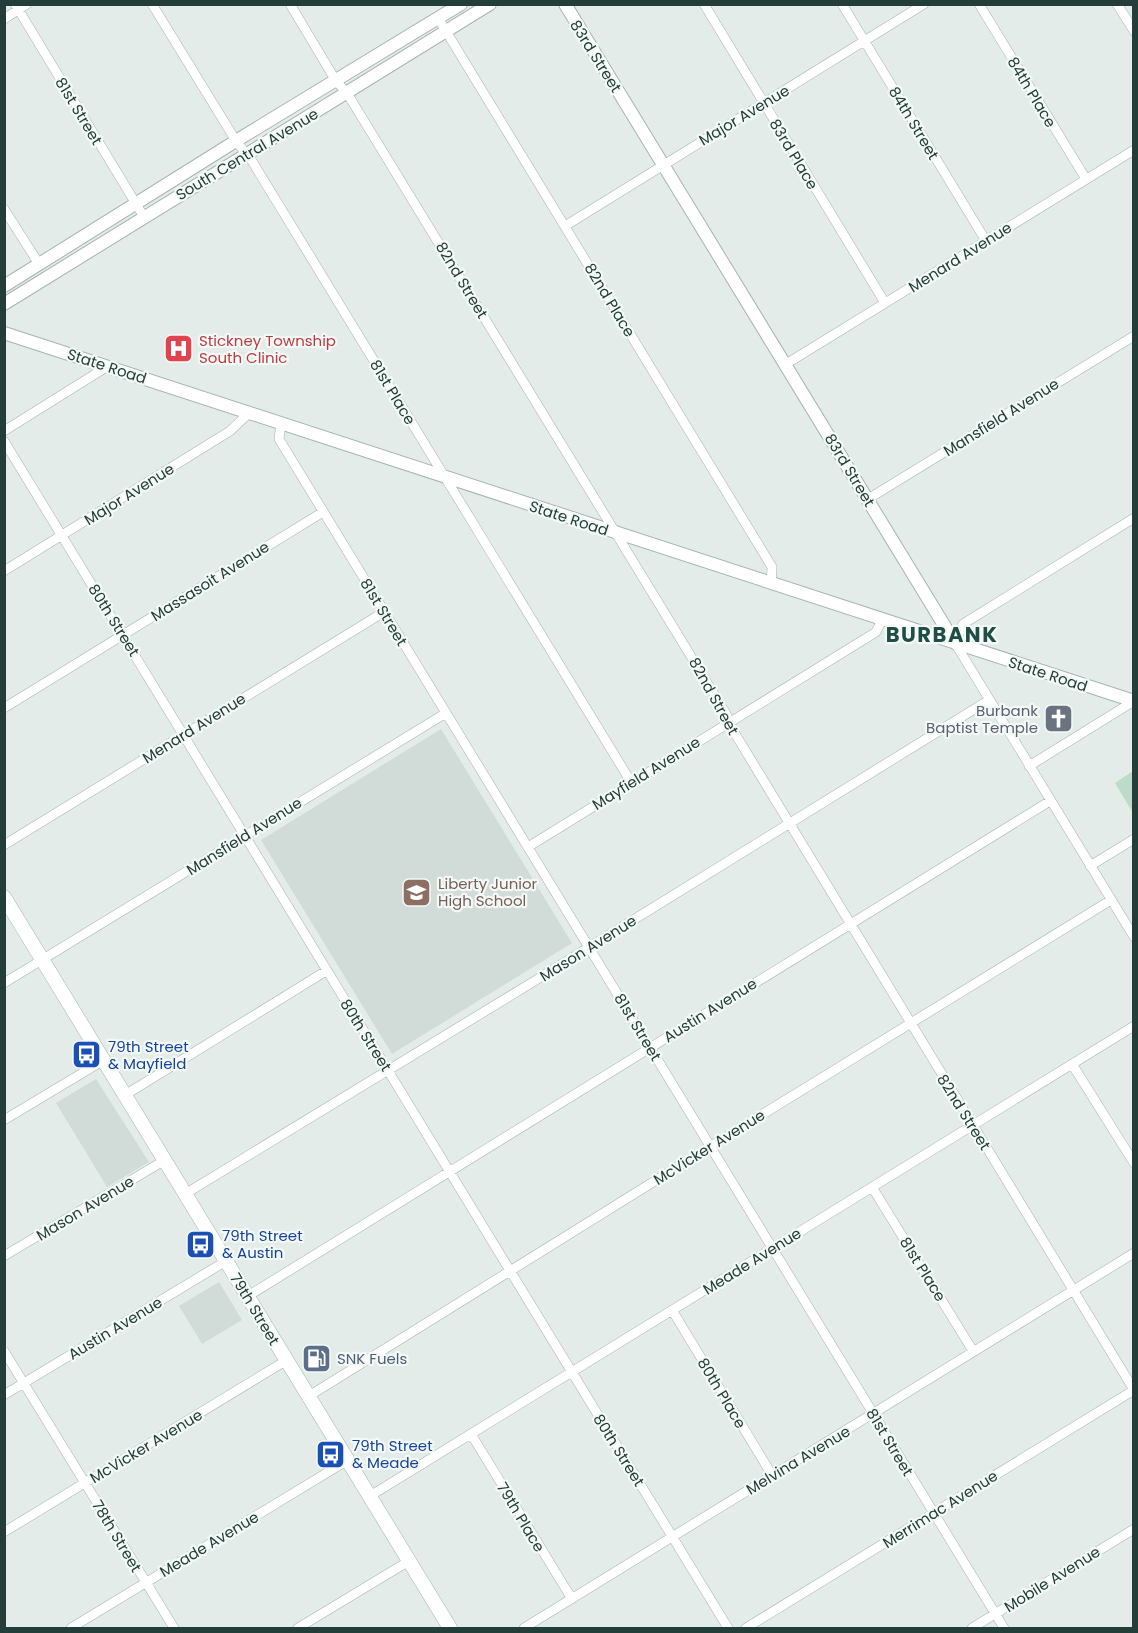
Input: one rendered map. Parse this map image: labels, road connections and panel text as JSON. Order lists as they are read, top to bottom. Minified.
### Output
{"streets":{"main road":["79th Street"],"street":["83rd Street","84th Place","81st Street","Major Avenue","84th Street","South Central Avenue","83rd Place","Menard Avenue","82nd Street","82nd Place","State Road","81st Place","Mansfield Avenue","Massasoit Avenue","80th Street","Mayfield Avenue","Mason Avenue","Austin Avenue","McVicker Avenue","Meade Avenue","80th Place","Melvina Avenue","Merrimac Avenue","79th Place","78th Street","Mobile Avenue"]},"crossings":[["83rd Street","Major Avenue"],["83rd Street","Menard Avenue"],["83rd Street","State Road"],["83rd Street","Mansfield Avenue"],["83rd Street","Mason Avenue"],["83rd Street","Austin Avenue"],["83rd Street","McVicker Avenue"],["84th Place","Menard Avenue"],["81st Street","South Central Avenue"],["81st Street","Menard Avenue"],["81st Street","State Road"],["81st Street","Mansfield Avenue"],["81st Street","Massasoit Avenue"],["81st Street","Mayfield Avenue"],["81st Street","Mason Avenue"],["81st Street","Austin Avenue"],["81st Street","McVicker Avenue"],["81st Street","Meade Avenue"],["81st Street","Melvina Avenue"],["81st Street","Merrimac Avenue"],["81st Street","Mobile Avenue"],["Major Avenue","84th Street"],["Major Avenue","83rd Place"],["Major Avenue","82nd Place"],["Major Avenue","State Road"],["Major Avenue","80th Street"],["84th Street","Menard Avenue"],["South Central Avenue","82nd Street"],["South Central Avenue","82nd Place"],["South Central Avenue","81st Place"],["83rd Place","Menard Avenue"],["Menard Avenue","80th Street"],["82nd Street","State Road"],["82nd Street","Mayfield Avenue"],["82nd Street","Mason Avenue"],["82nd Street","Austin Avenue"],["82nd Street","McVicker Avenue"],["82nd Street","Meade Avenue"],["82nd Street","Melvina Avenue"],["82nd Street","Merrimac Avenue"],["82nd Place","State Road"],["State Road","81st Place"],["State Road","Mayfield Avenue"],["81st Place","Mayfield Avenue"],["81st Place","Meade Avenue"],["81st Place","Melvina Avenue"],["Mansfield Avenue","80th Street"],["Mansfield Avenue","79th Street"],["Massasoit Avenue","80th Street"],["80th Street","Mason Avenue"],["80th Street","Austin Avenue"],["80th Street","McVicker Avenue"],["80th Street","Meade Avenue"],["80th Street","Melvina Avenue"],["Mason Avenue","79th Street"],["Austin Avenue","79th Street"],["Austin Avenue","78th Street"],["McVicker Avenue","79th Street"],["McVicker Avenue","78th Street"],["Meade Avenue","79th Street"],["Meade Avenue","80th Place"],["Meade Avenue","79th Place"],["Meade Avenue","78th Street"],["80th Place","Melvina Avenue"],["Melvina Avenue","79th Place"]],"districts":["BURBANK"],"places":{"hospital":["Stickney Township South Clinic"],"church":["Burbank Baptist Temple"],"school or university":["Liberty Junior High School"],"bus stop":["79th Street & Mayfield","79th Street & Austin","79th Street & Meade"],"fuel station":["SNK Fuels"]}}
